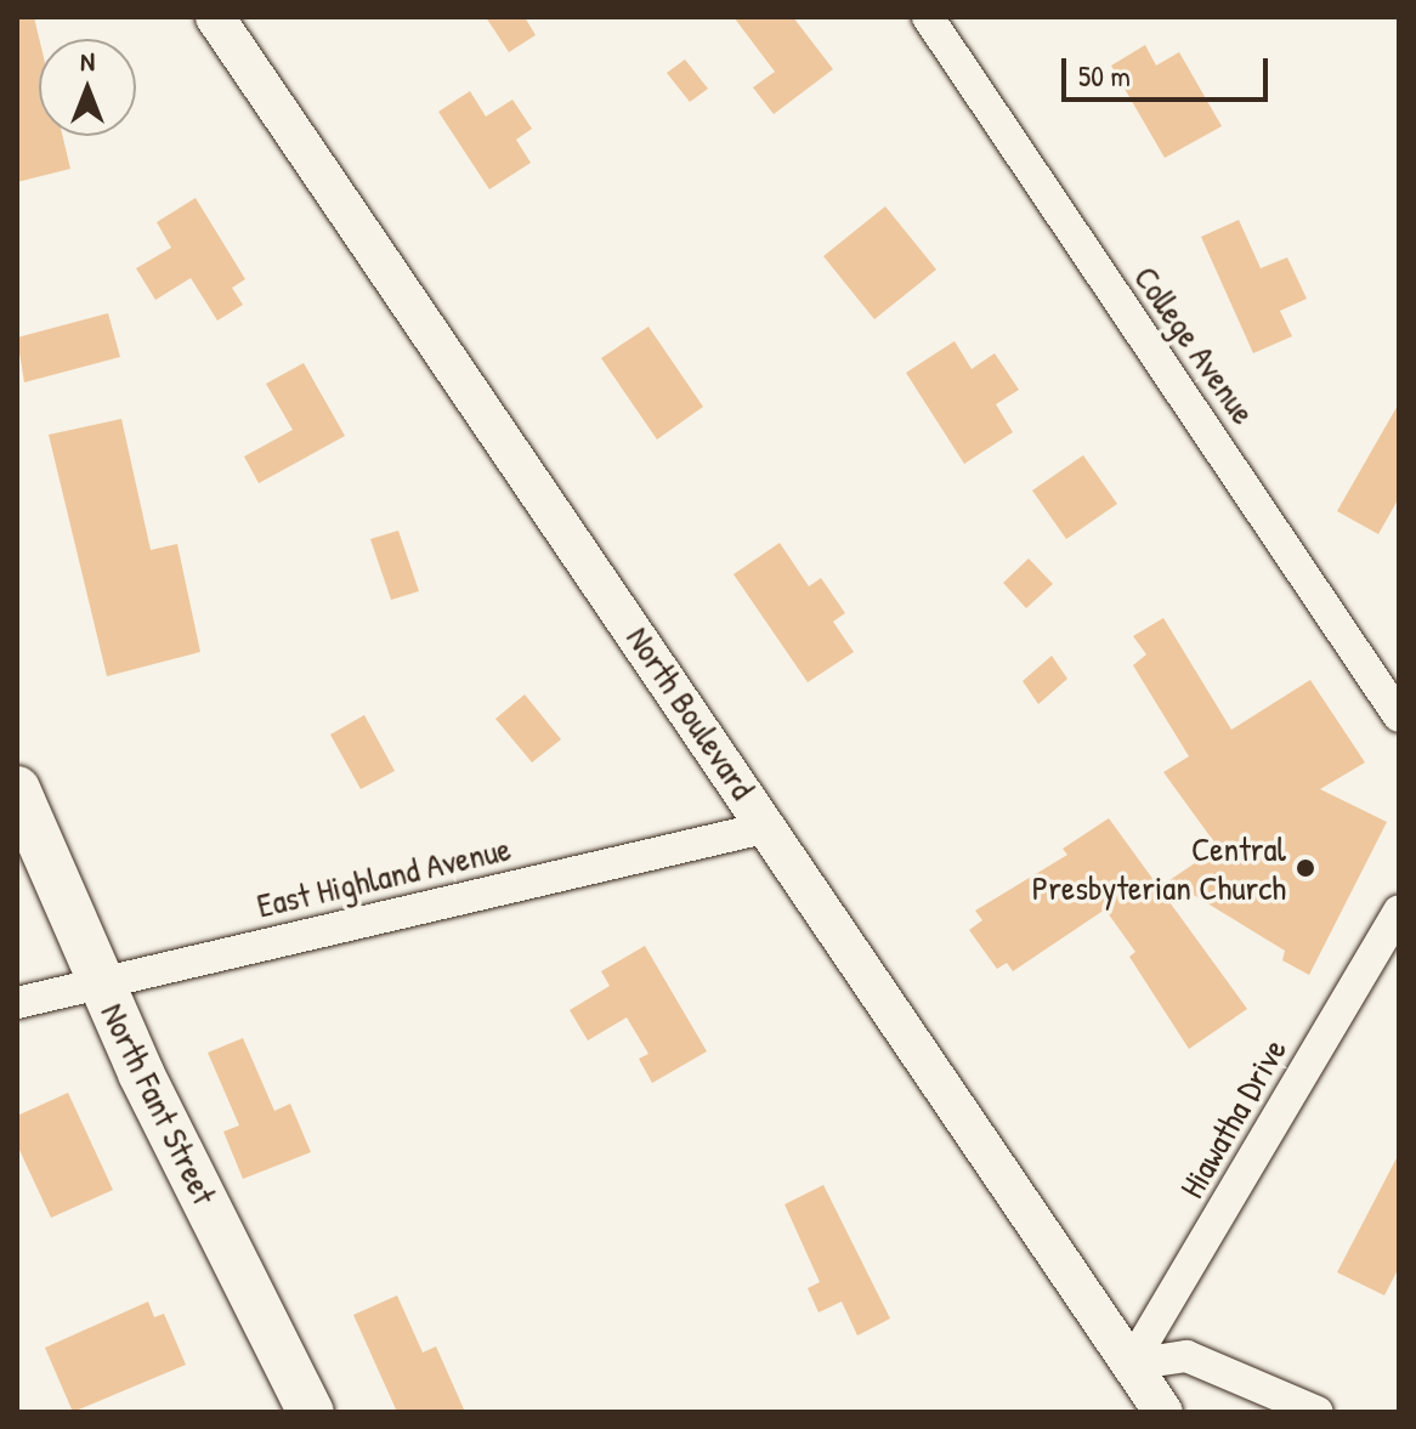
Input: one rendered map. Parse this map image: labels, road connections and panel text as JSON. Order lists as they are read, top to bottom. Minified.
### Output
{"streets":{"main road":["North Fant Street"],"street":["College Avenue","North Boulevard","East Highland Avenue","Hiawatha Drive"]},"crossings":[["North Boulevard","East Highland Avenue"],["North Boulevard","Hiawatha Drive"],["East Highland Avenue","North Fant Street"]],"places":["Central Presbyterian Church"],"scale_bar":"50 m","north":"top"}
